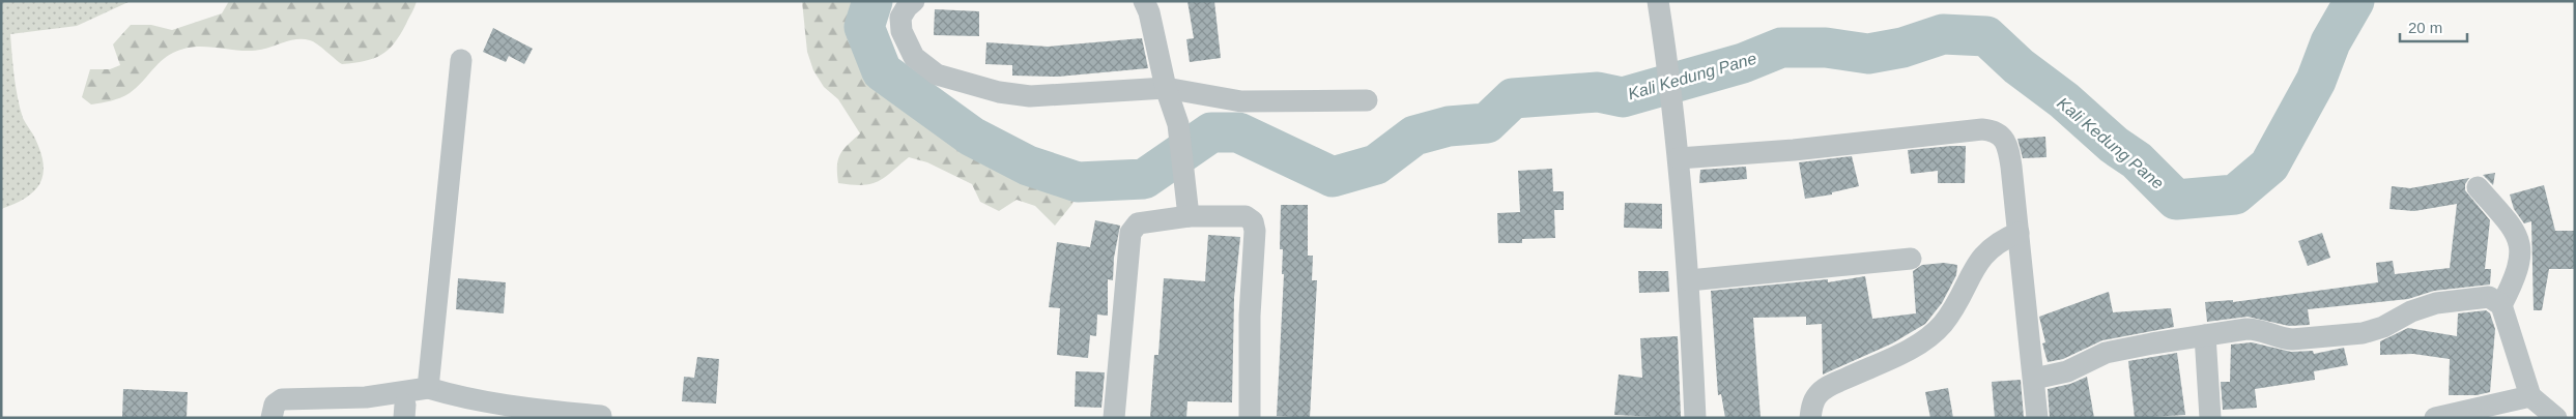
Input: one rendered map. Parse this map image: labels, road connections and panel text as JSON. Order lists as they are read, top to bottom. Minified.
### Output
{"water":["Kali Kedung Pane"],"scale_bar":"20 m"}
